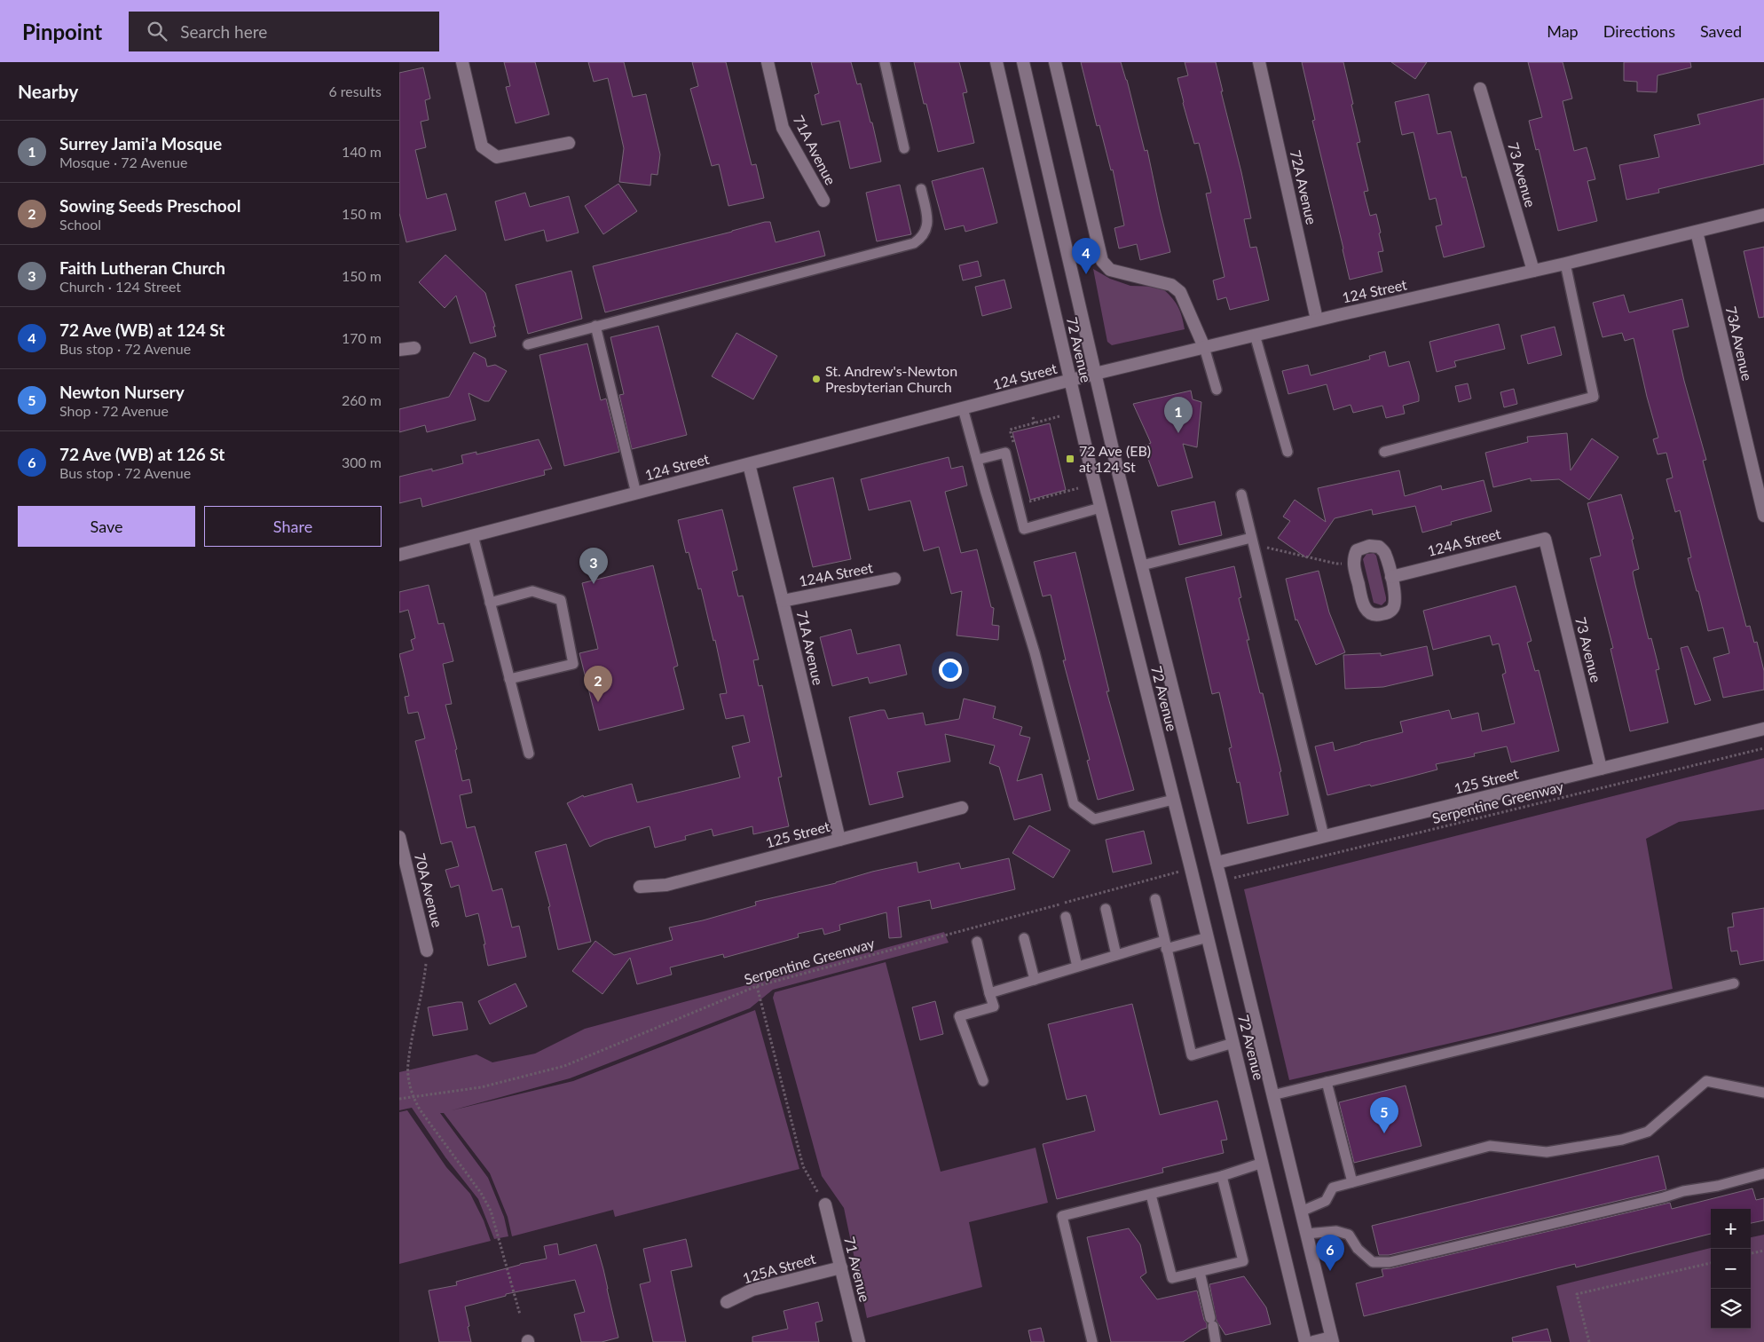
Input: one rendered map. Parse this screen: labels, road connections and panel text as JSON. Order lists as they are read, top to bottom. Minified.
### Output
{"streets":{"street":["71A Avenue","73 Avenue","72A Avenue","124 Street","73A Avenue","72 Avenue","124A Street","125 Street","70A Avenue","125A Street","71 Avenue"],"path":["Serpentine Greenway"]},"crossings":[["71A Avenue","124 Street"],["71A Avenue","124A Street"],["71A Avenue","125 Street"],["73 Avenue","124 Street"],["73 Avenue","124A Street"],["73 Avenue","125 Street"],["72A Avenue","124 Street"],["124 Street","73A Avenue"],["124 Street","72 Avenue"],["72 Avenue","125 Street"],["125A Street","71 Avenue"]],"places":{"other":["St. Andrew's-Newton Presbyterian Church"],"transit":["72 Ave (EB) at 124 St"]},"page":{"header":"Pinpoint","search":"Search here","nav":["Map","Directions","Saved"],"heading":["Nearby","6 results"],"list":[{"mark":"1","name":"Surrey Jami'a Mosque","note":"Mosque · 72 Avenue","value":"140 m"},{"mark":"2","name":"Sowing Seeds Preschool","note":"School","value":"150 m"},{"mark":"3","name":"Faith Lutheran Church","note":"Church · 124 Street","value":"150 m"},{"mark":"4","name":"72 Ave (WB) at 124 St","note":"Bus stop · 72 Avenue","value":"170 m"},{"mark":"5","name":"Newton Nursery","note":"Shop · 72 Avenue","value":"260 m"},{"mark":"6","name":"72 Ave (WB) at 126 St","note":"Bus stop · 72 Avenue","value":"300 m"}],"pins":["4","1","3","2","5","6"],"buttons":["Save","Share"],"map_buttons":["+","−"]}}
